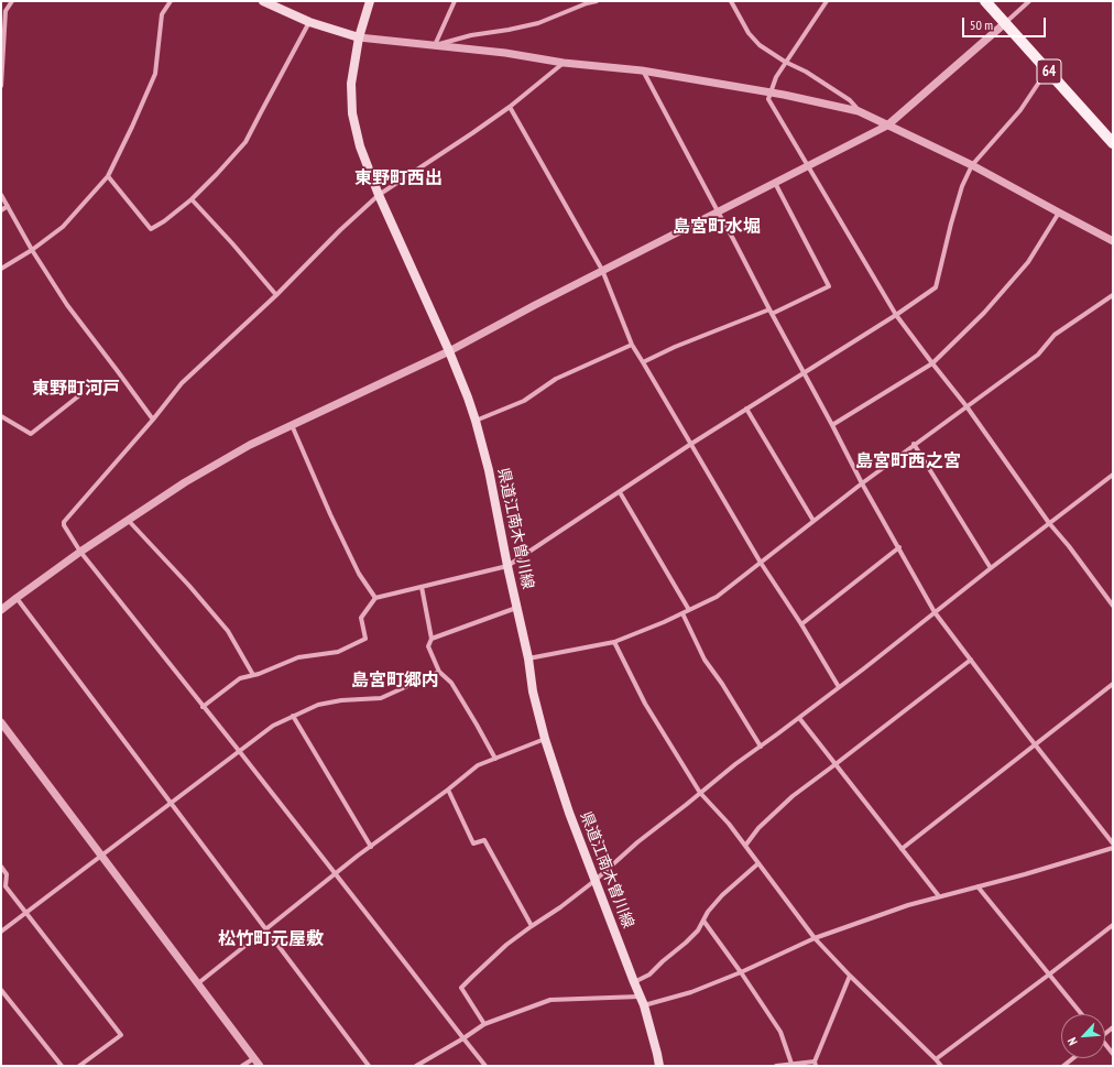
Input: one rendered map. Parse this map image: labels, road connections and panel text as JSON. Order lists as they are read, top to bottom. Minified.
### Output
{"streets":{"main road":["64","県道江南木曽川線"]},"districts":["東野町西出","島宮町水堀","東野町河戸","島宮町西之宮","島宮町郷内","松竹町元屋敷"],"scale_bar":"50 m","north":"bottom left"}
